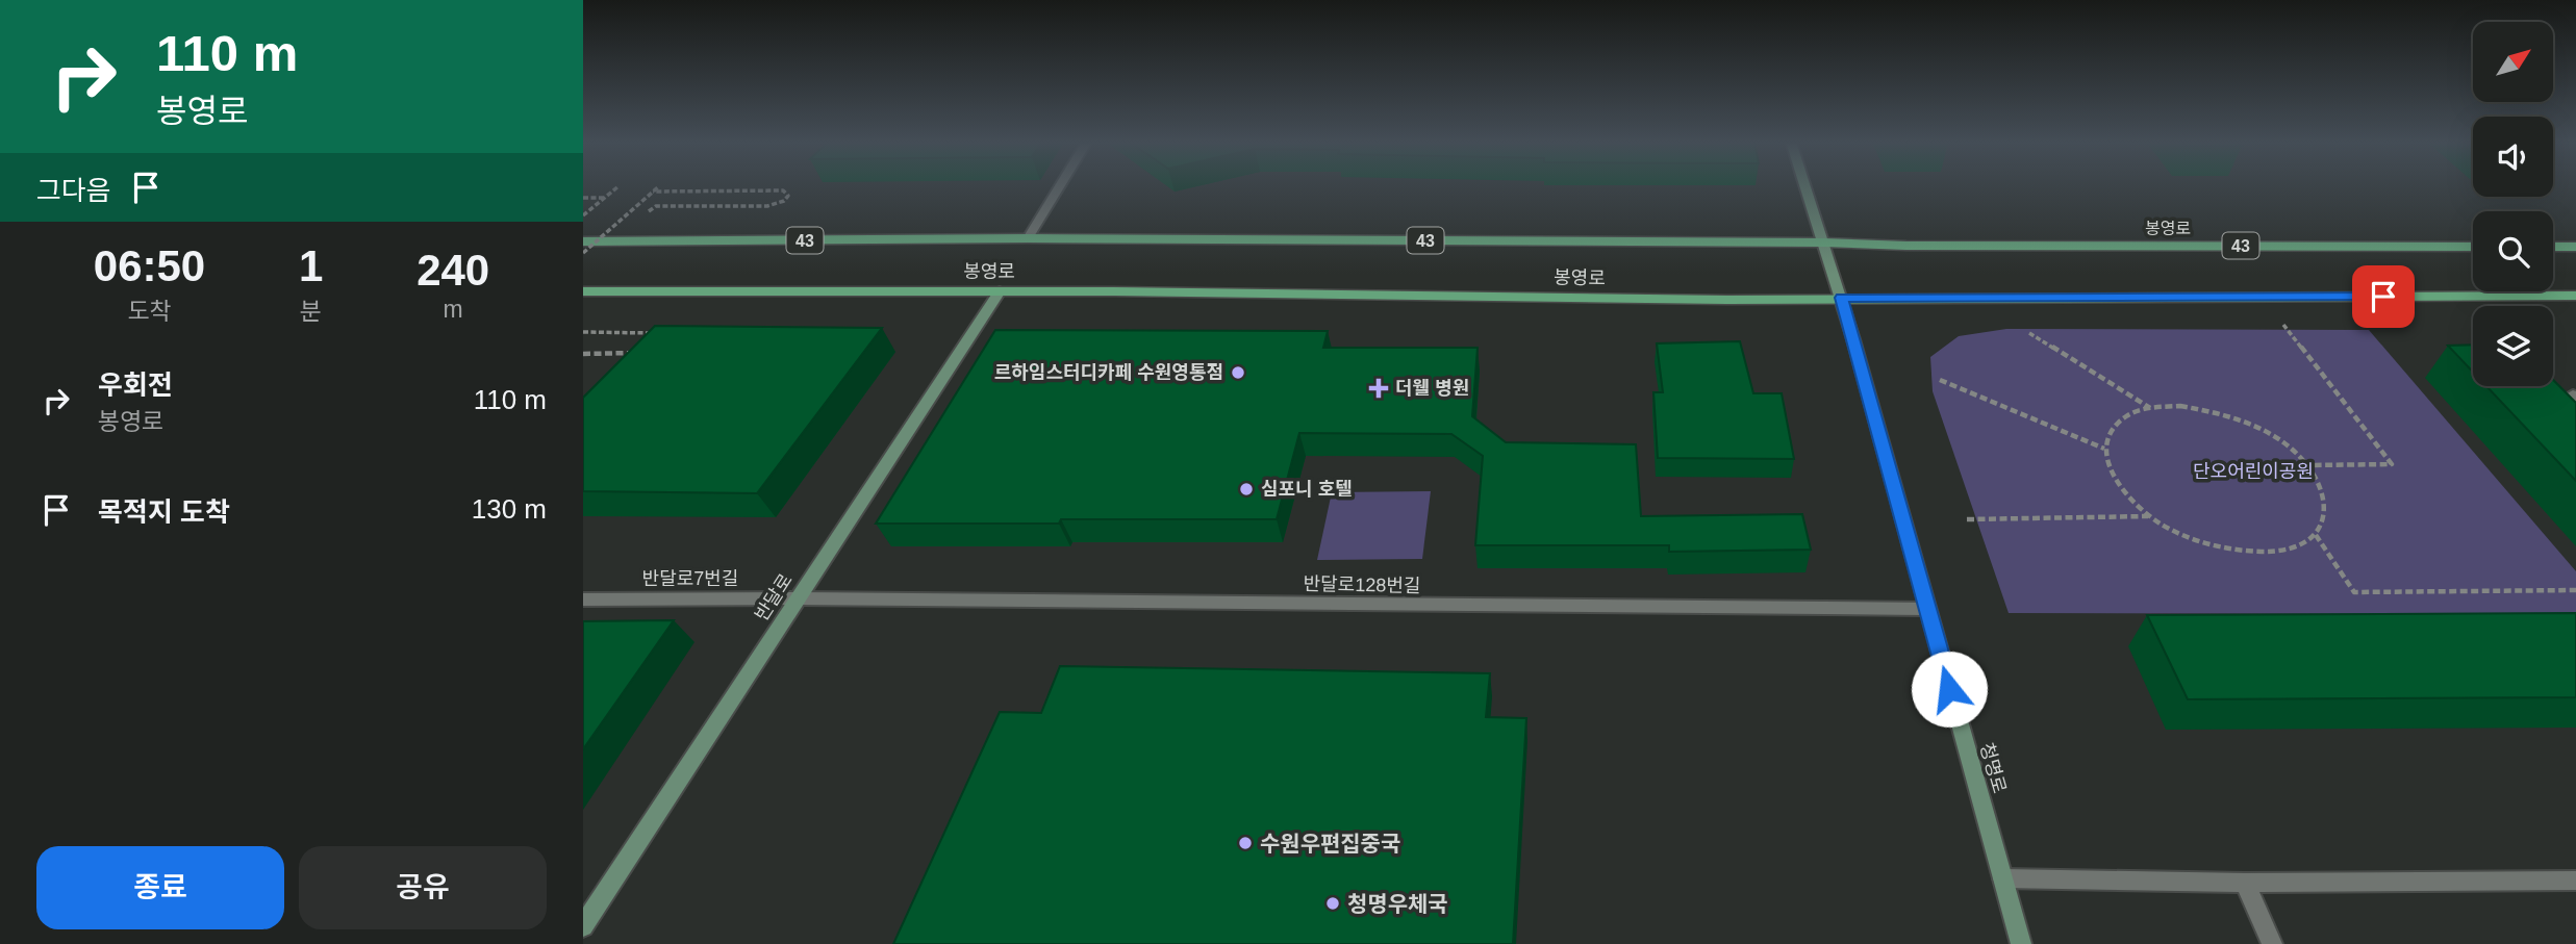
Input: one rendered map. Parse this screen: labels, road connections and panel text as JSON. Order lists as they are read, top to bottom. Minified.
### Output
{"streets":{"main road":["봉영로","43"],"street":["반달로7번길","반달로128번길","반달로","청명로"]},"crossings":[["봉영로","반달로"],["봉영로","청명로"],["반달로7번길","반달로128번길"],["반달로7번길","반달로"],["반달로128번길","반달로"],["반달로128번길","청명로"]],"parks":["단오어린이공원"],"places":{"other":["르하임스터디카페 수원영통점","심포니 호텔","수원우편집중국","청명우체국"],"health":["더웰 병원"]},"north":"top right","page":{"turn":["110 m","봉영로"],"then":"그다음","eta":["06:50","도착","1","분","240","m"],"list":[{"name":"우회전","note":"봉영로","value":"110 m"},{"name":"목적지 도착","value":"130 m"}],"buttons":["종료","공유"]}}
